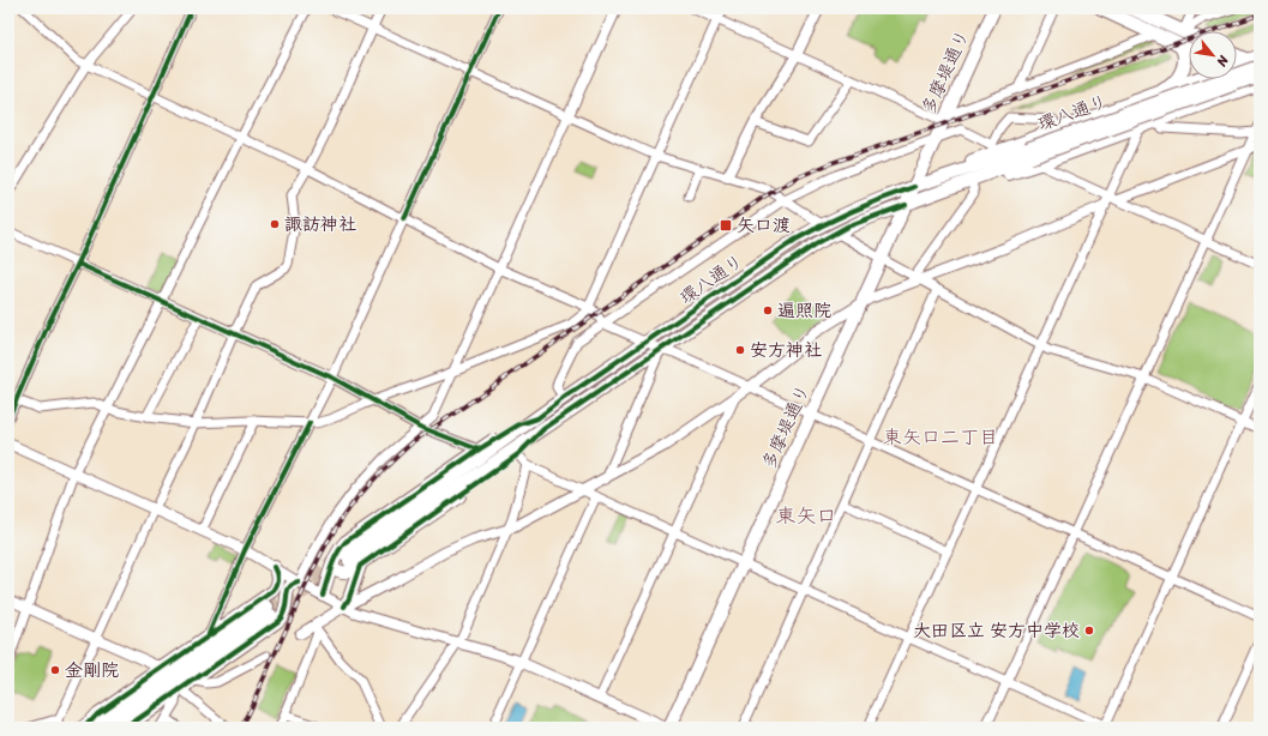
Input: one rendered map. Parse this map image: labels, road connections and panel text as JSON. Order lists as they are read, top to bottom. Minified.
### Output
{"streets":{"main road":["多摩堤通り","環八通り"]},"crossings":[["多摩堤通り","環八通り"]],"districts":["東矢口二丁目","東矢口"],"places":{"other":["諏訪神社","遍照院","安方神社","大田区立 安方中学校","金剛院"],"transit":["矢口渡"]},"north":"bottom right"}
